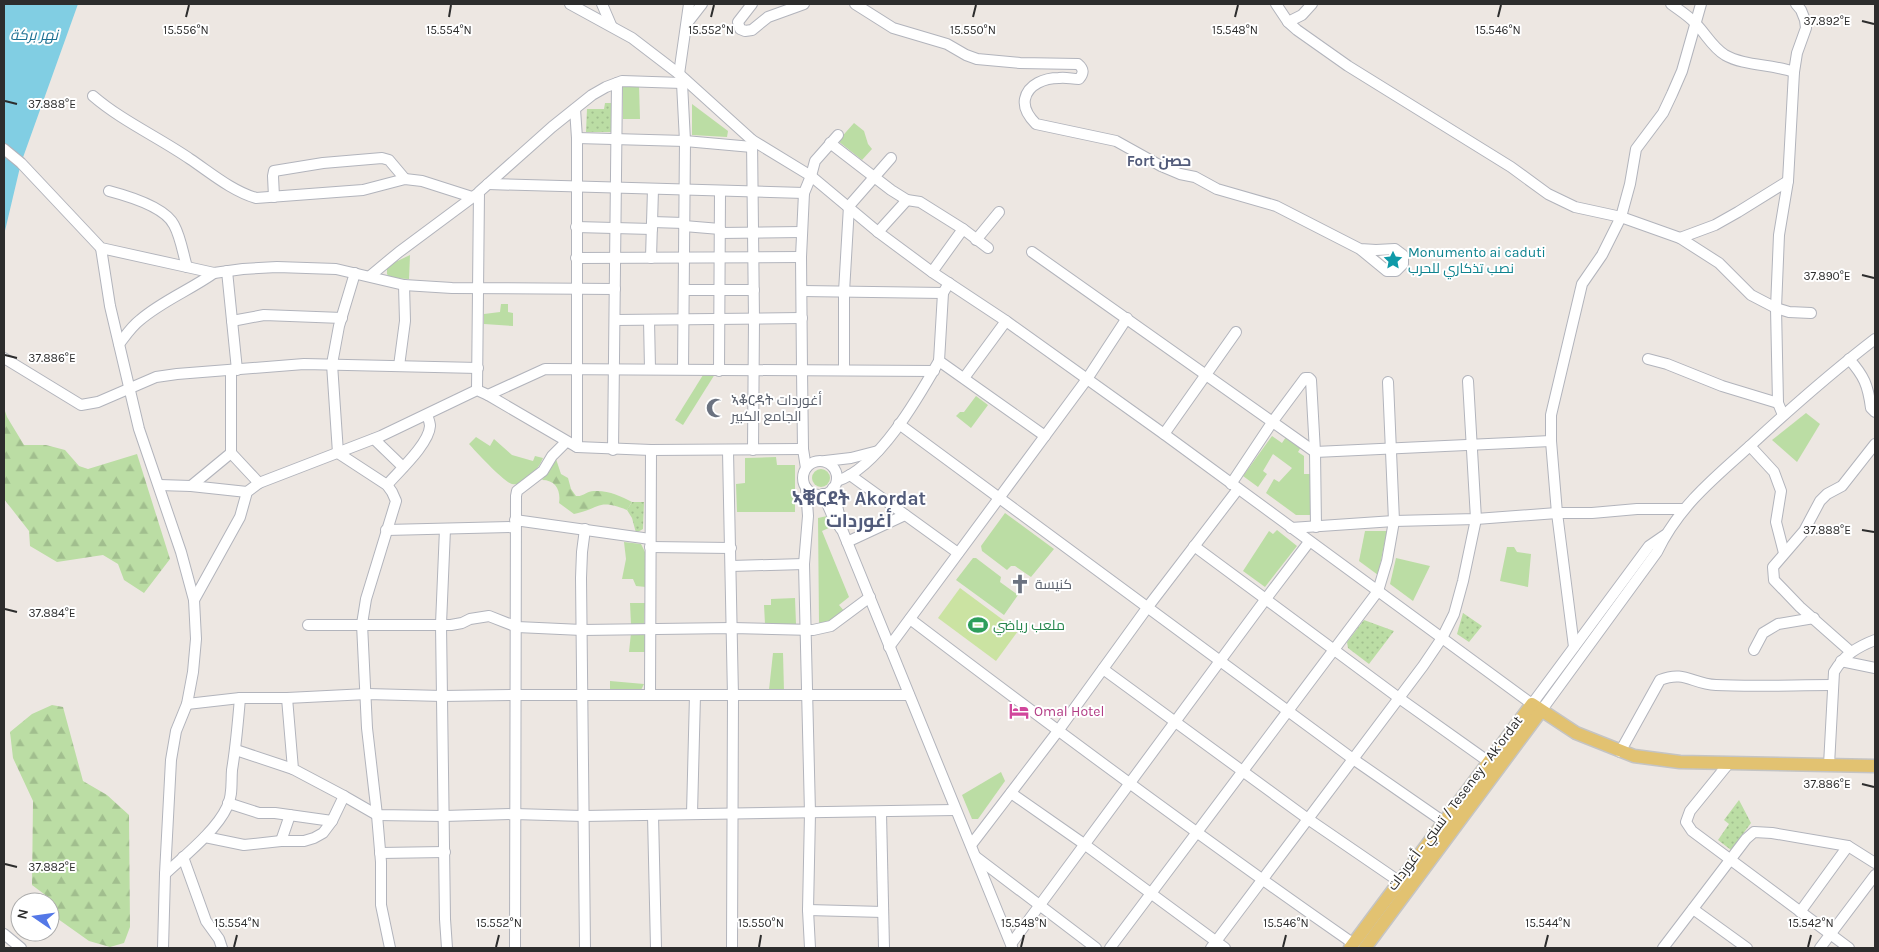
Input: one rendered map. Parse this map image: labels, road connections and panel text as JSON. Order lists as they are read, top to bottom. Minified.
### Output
{"streets":{"main road":["تسني - أغوردات / Teseney - Ak'ordat"]},"districts":["Fort حصن","ኣቑርደት Akordat أغوردات"],"water":["نهر بركة"],"places":{"place":["Monumento ai caduti نصب تذكاري للحرب"],"mosque":["ኣቆርዳት أغوردات الجامع الكبير"],"church":["كنيسة"],"sports":["ملعب رياضي"],"hotel":["Omal Hotel"]},"north":"left","coordinates":["37.892°E","15.554°N","15.552°N","15.550°N","15.548°N","15.546°N","15.556°N","37.888°E","37.890°E","37.886°E","37.884°E","37.882°E","15.544°N","15.542°N"]}
